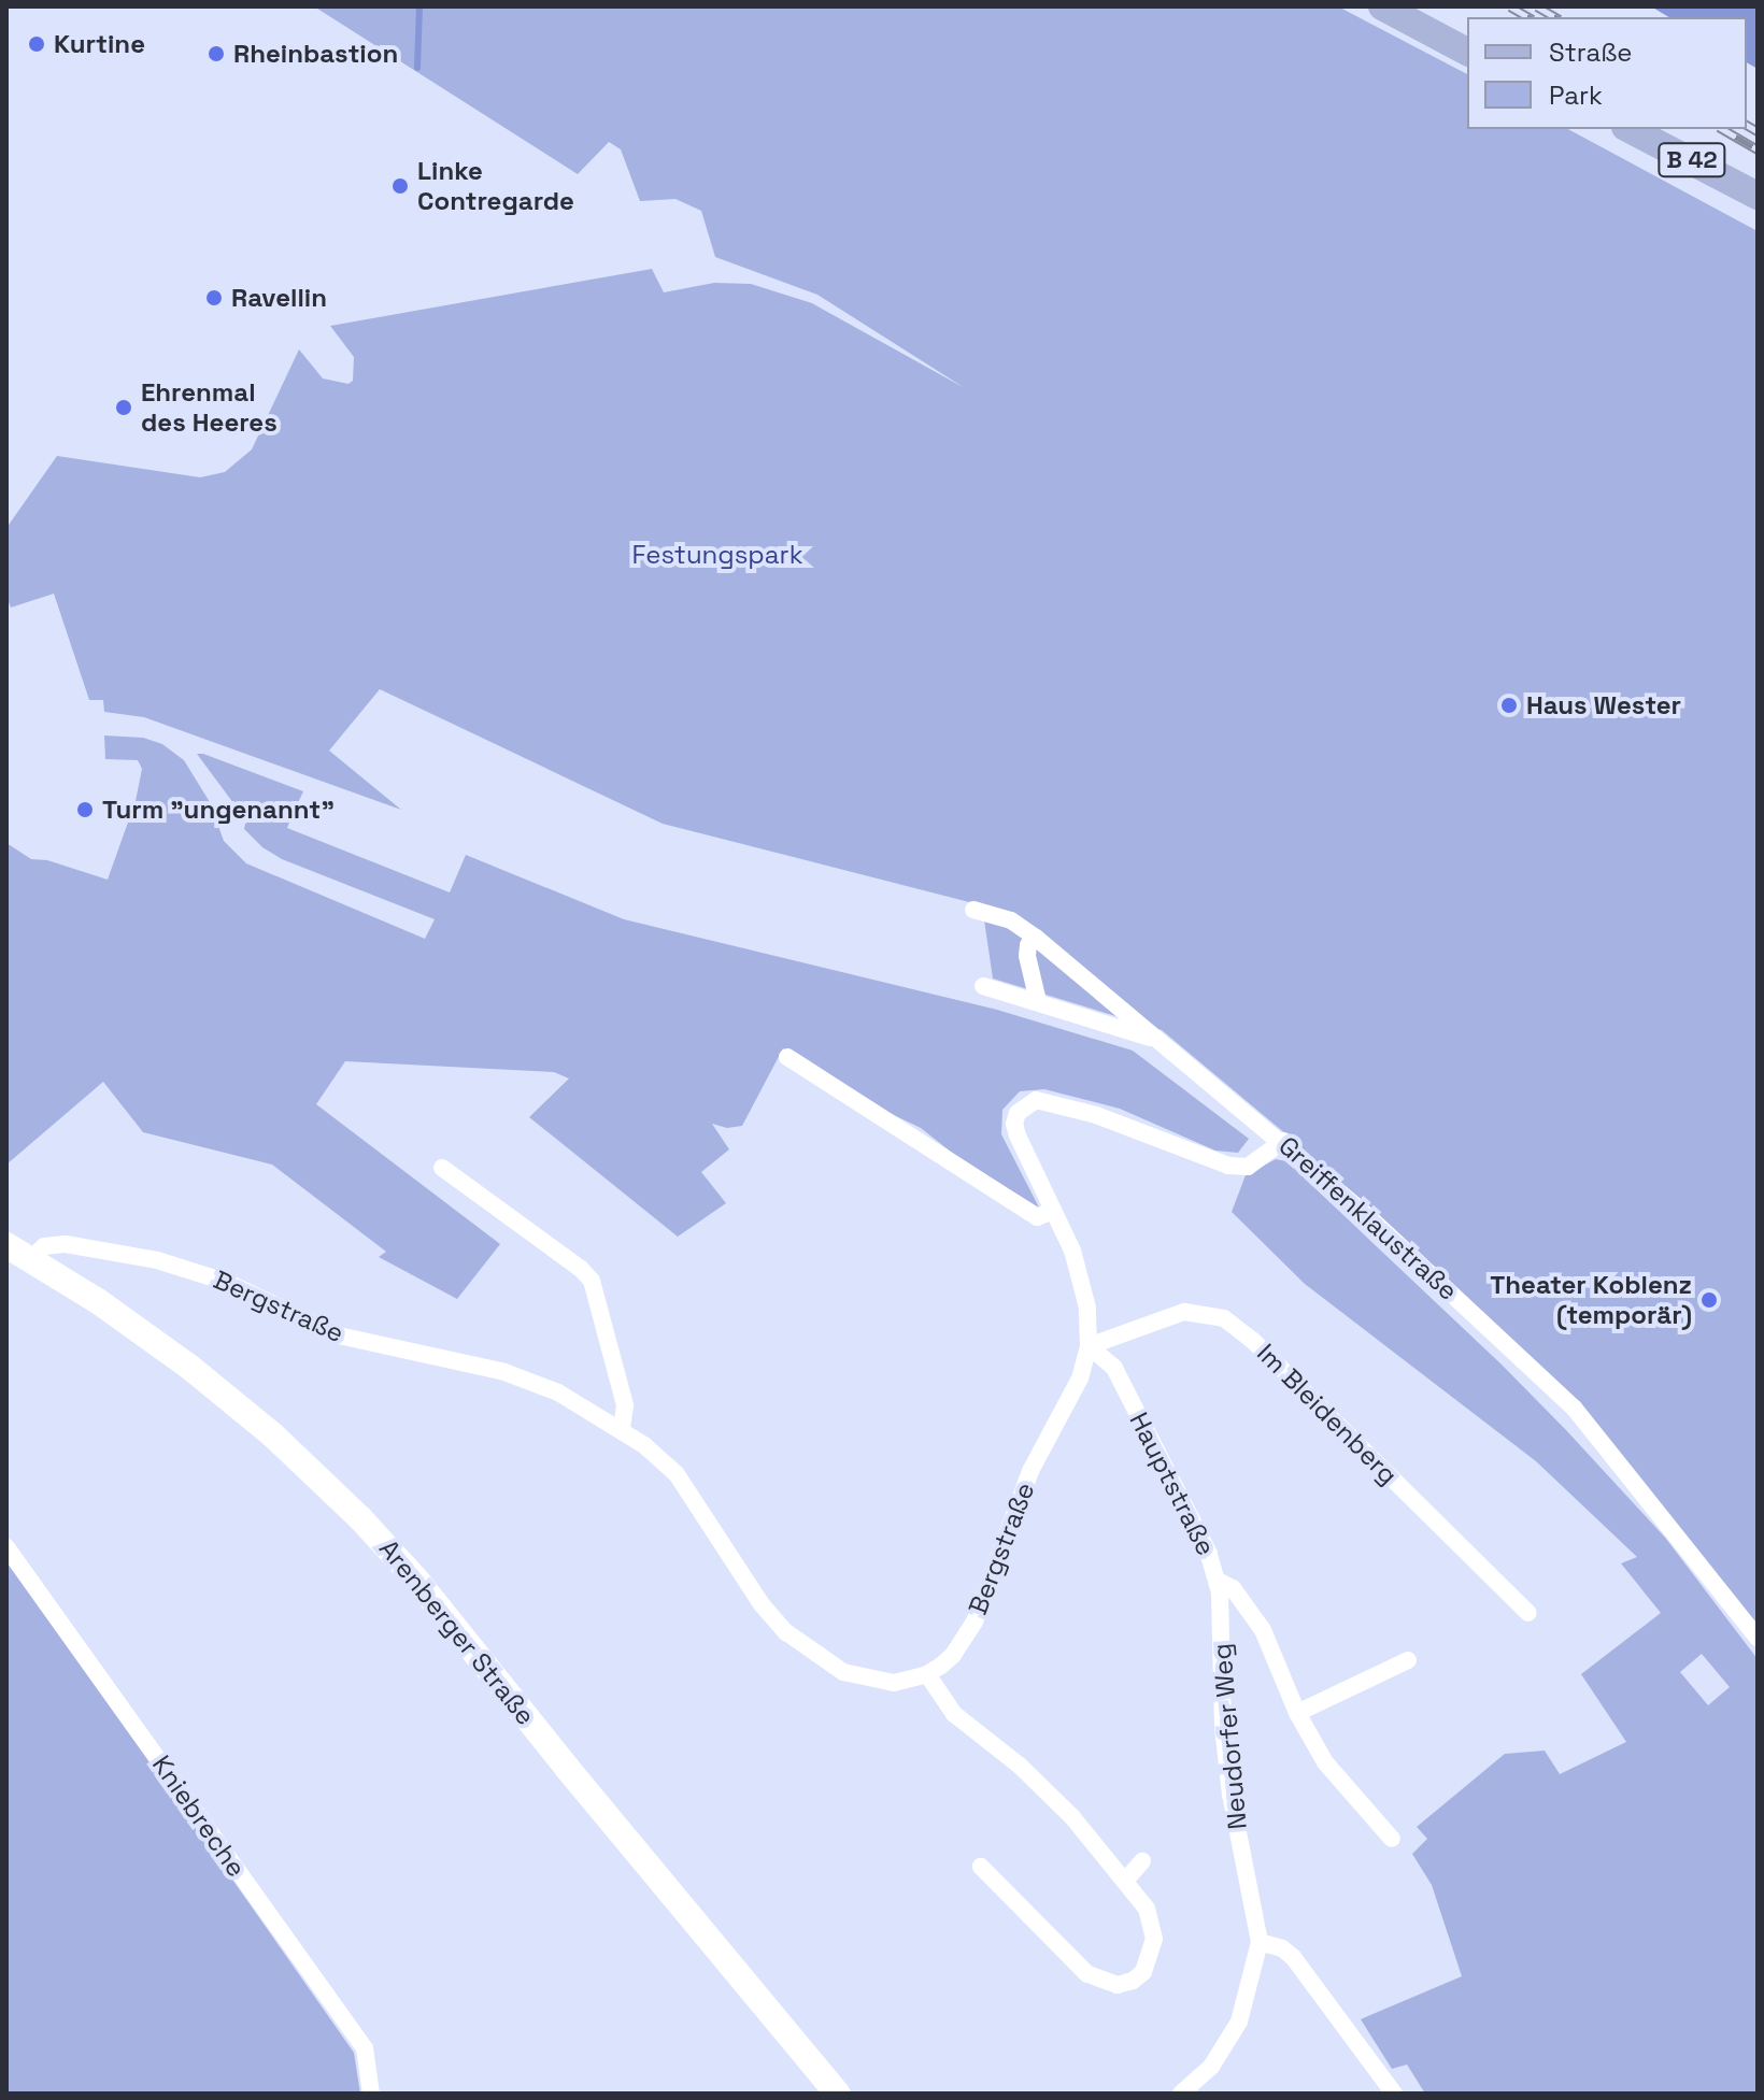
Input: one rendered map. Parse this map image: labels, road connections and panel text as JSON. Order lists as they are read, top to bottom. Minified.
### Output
{"streets":{"main road":["B 42","Arenberger Straße"],"street":["Greiffenklaustraße","Bergstraße","Im Bleidenberg","Hauptstraße","Neudorfer Weg","Kniebreche"]},"crossings":[["Greiffenklaustraße","Bergstraße"],["Bergstraße","Im Bleidenberg"],["Bergstraße","Hauptstraße"],["Bergstraße","Arenberger Straße"],["Im Bleidenberg","Hauptstraße"],["Hauptstraße","Neudorfer Weg"]],"parks":["Festungspark"],"places":["Kurtine","Rheinbastion","Linke Contregarde","Ravellin","Ehrenmal des Heeres","Haus Wester","Turm \"ungenannt\"","Theater Koblenz (temporär)"],"legend":["Straße","Park"]}
